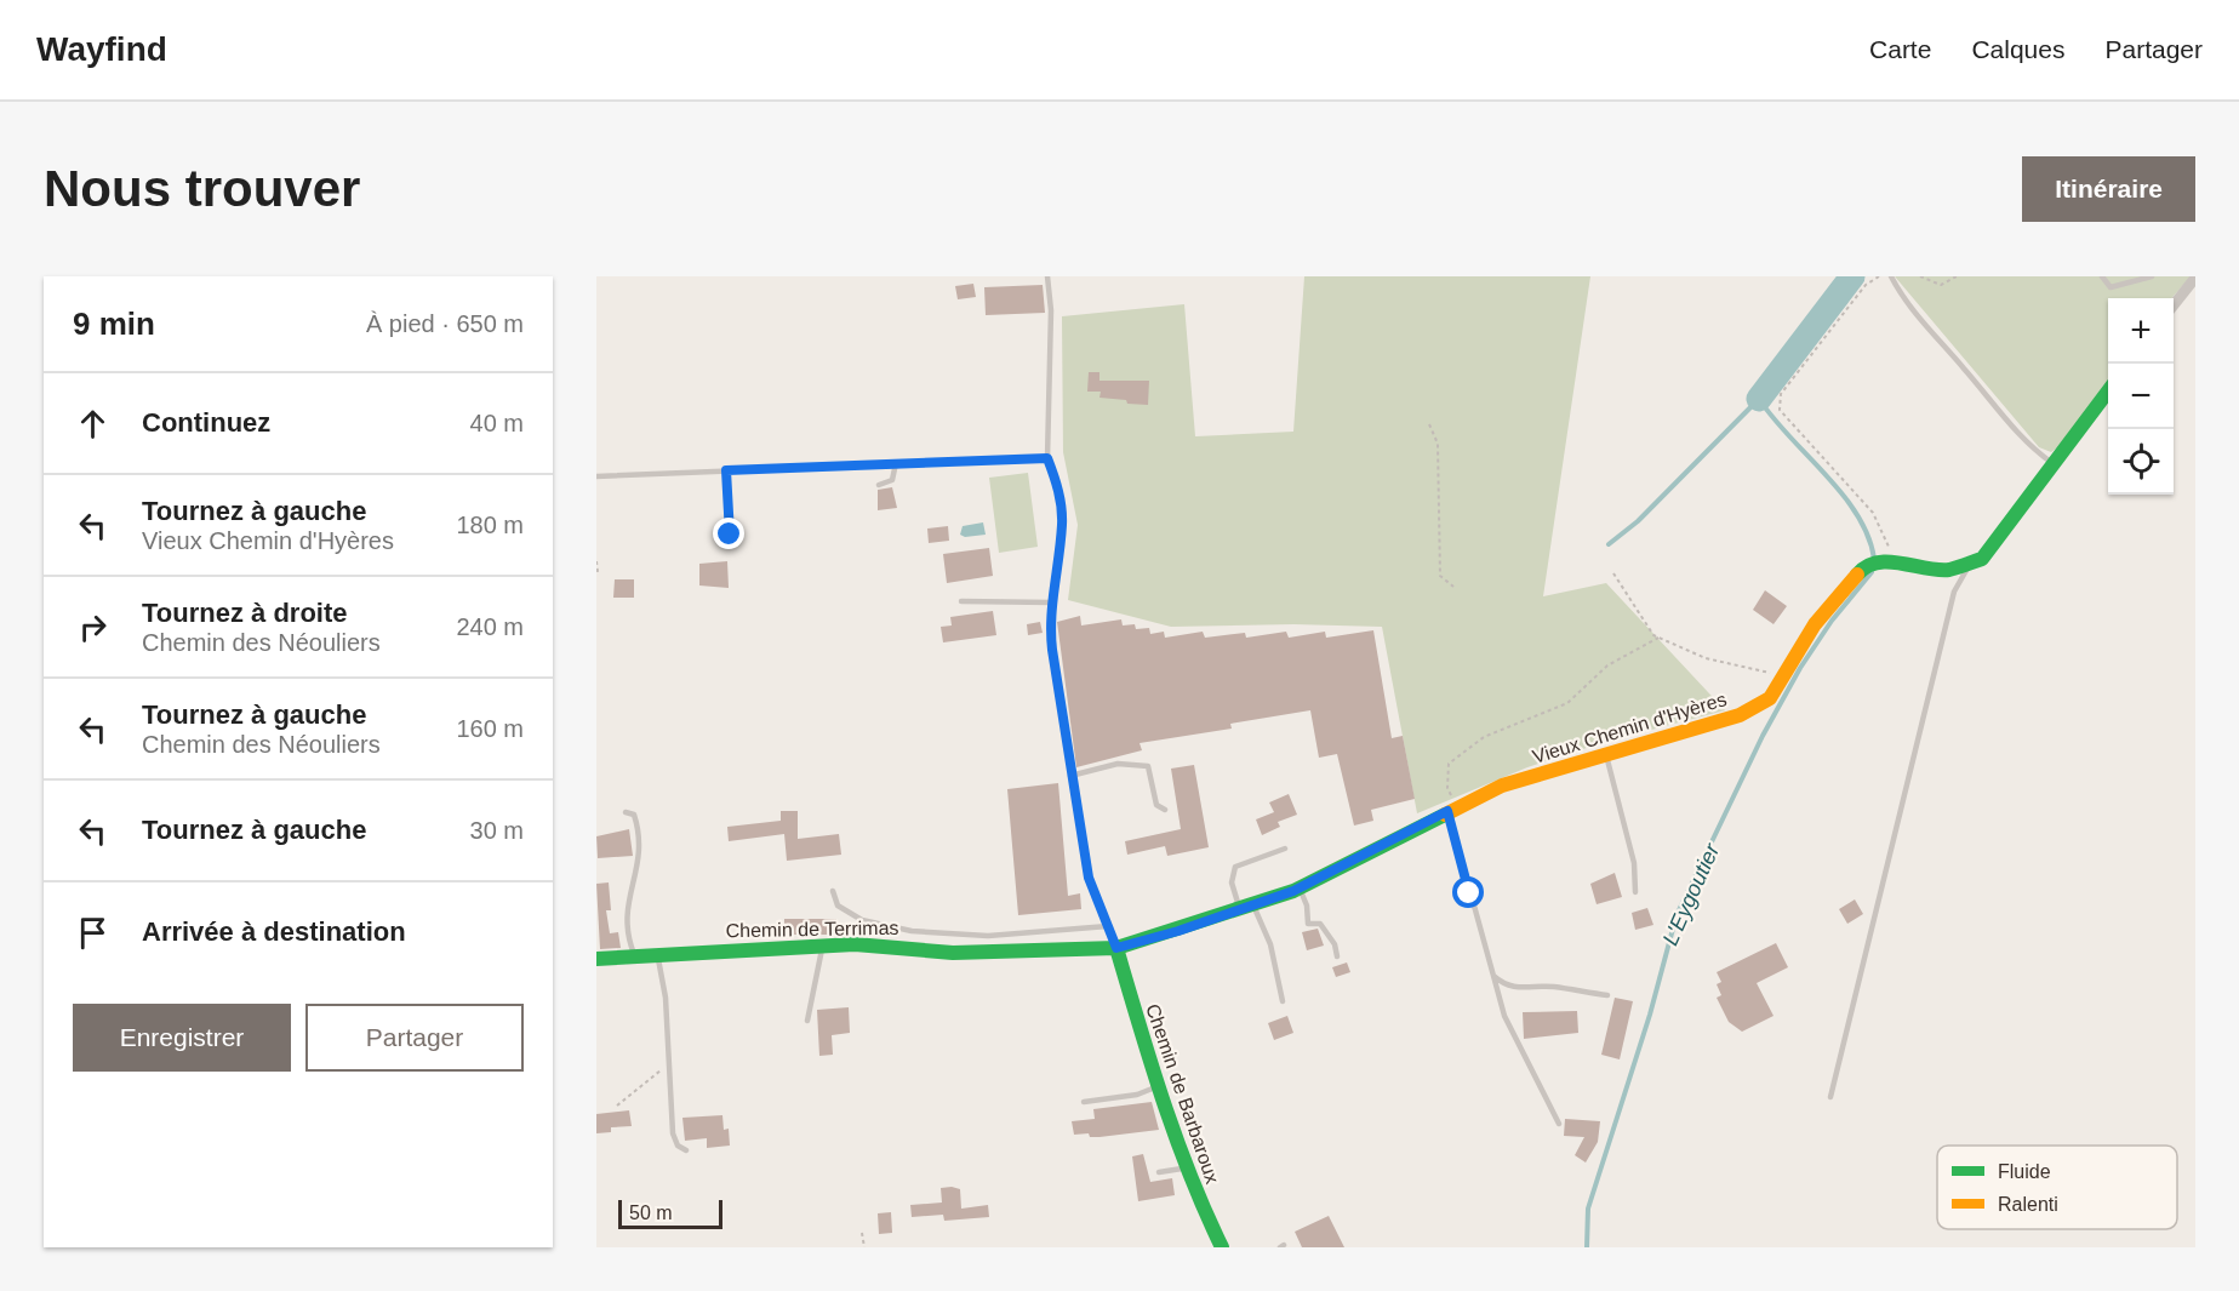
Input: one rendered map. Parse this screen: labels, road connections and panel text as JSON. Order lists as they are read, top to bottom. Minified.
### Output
{"streets":{"street":["Vieux Chemin d'Hyères","Chemin de Terrimas","Chemin de Barbaroux"]},"crossings":[["Vieux Chemin d'Hyères","Chemin de Terrimas"],["Vieux Chemin d'Hyères","Chemin de Barbaroux"],["Chemin de Terrimas","Chemin de Barbaroux"]],"water":["L'Eygoutier"],"legend":["Fluide","Ralenti"],"scale_bar":"50 m","page":{"header":"Wayfind","nav":["Carte","Calques","Partager"],"buttons":["Itinéraire",["Enregistrer","Partager"]],"title":"Nous trouver","heading":["9 min","À pied · 650 m"],"map_buttons":["+","−"],"list":[["Continuez","40 m"],["Tournez à gauche","Vieux Chemin d'Hyères","180 m"],["Tournez à droite","Chemin des Néouliers","240 m"],["Tournez à gauche","Chemin des Néouliers","160 m"],["Tournez à gauche","30 m"],"Arrivée à destination"],"scale":"50 m"}}
